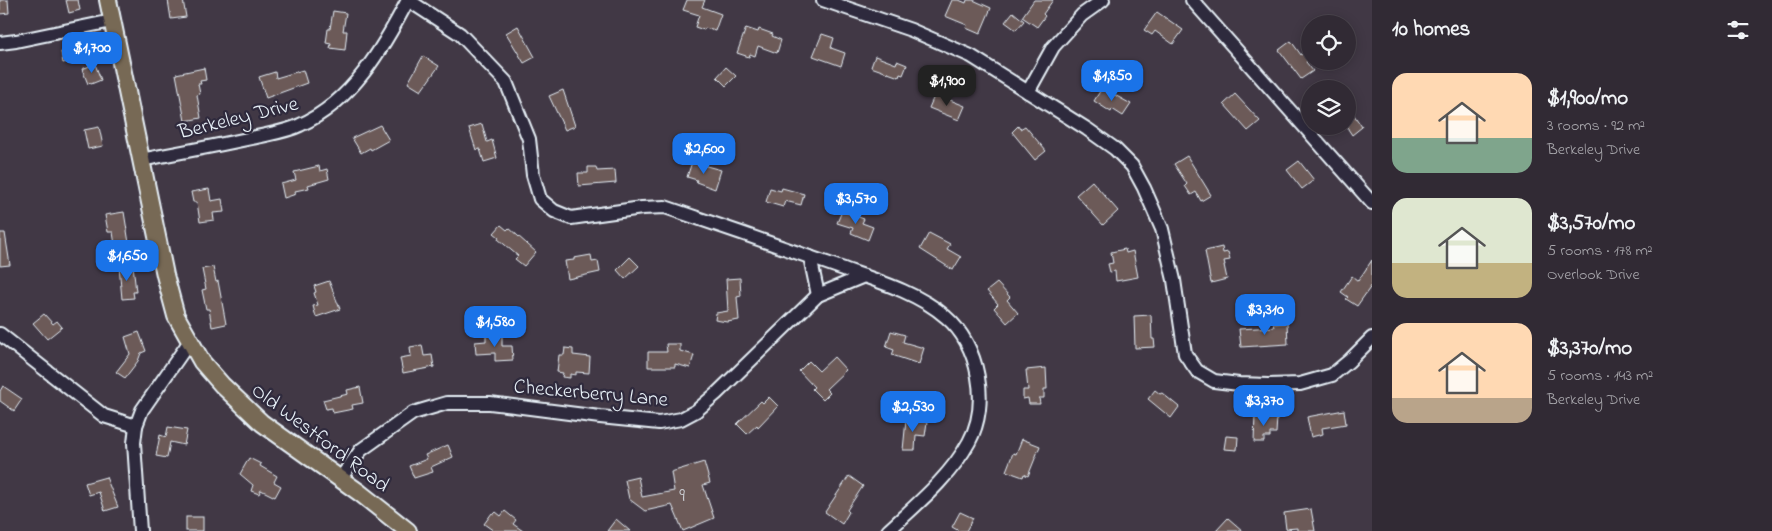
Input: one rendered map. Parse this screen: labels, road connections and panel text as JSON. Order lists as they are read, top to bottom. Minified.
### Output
{"streets":{"main road":["Old Westford Road"],"street":["Berkeley Drive","Checkerberry Lane"]},"crossings":[["Berkeley Drive","Old Westford Road"],["Checkerberry Lane","Old Westford Road"]],"house_numbers":["9"],"page":{"heading":"10 homes","price":["$1,700","$1,850","$1,900","$2,600","$3,570","$1,650","$3,310","$1,580","$3,370","$2,530"],"list":[{"name":"$1,900/mo","note":"3 rooms · 92 m² · Berkeley Drive"},{"name":"$3,570/mo","note":"5 rooms · 178 m² · Overlook Drive"},{"name":"$3,370/mo","note":"5 rooms · 143 m² · Berkeley Drive"}]}}
